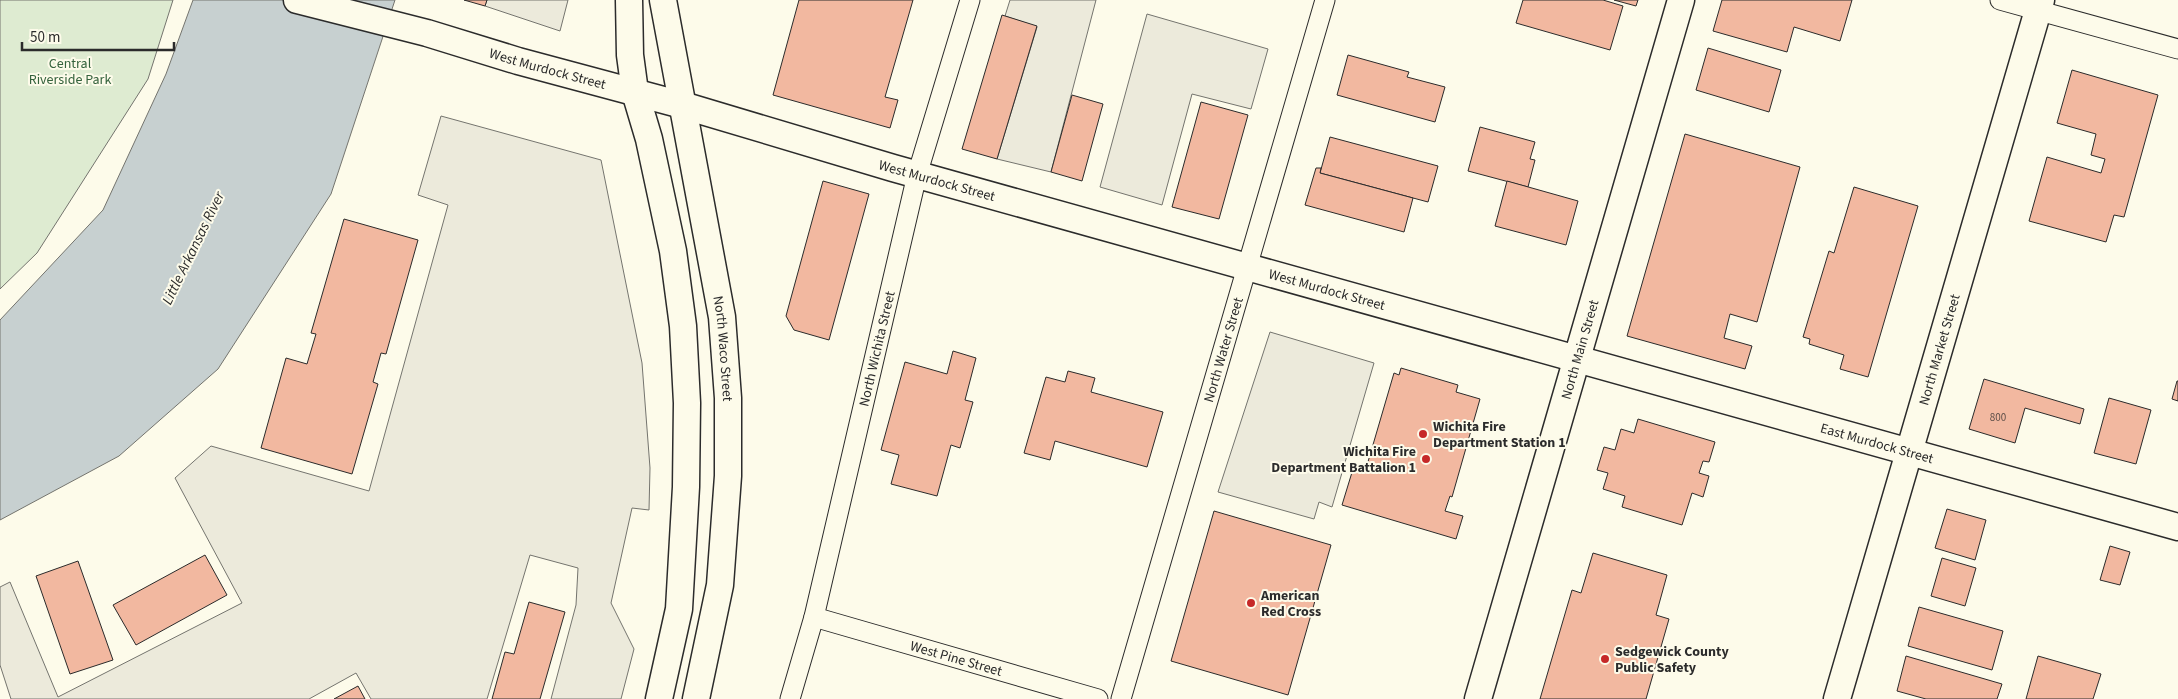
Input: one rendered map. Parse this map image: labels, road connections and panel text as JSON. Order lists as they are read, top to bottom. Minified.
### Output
{"streets":{"street":["West Murdock Street","North Waco Street","North Wichita Street","North Water Street","North Main Street","North Market Street","East Murdock Street","West Pine Street"]},"crossings":[["West Murdock Street","North Waco Street"],["West Murdock Street","North Wichita Street"],["West Murdock Street","North Water Street"],["West Murdock Street","North Main Street"],["West Murdock Street","East Murdock Street"],["North Wichita Street","West Pine Street"],["North Main Street","East Murdock Street"],["North Market Street","East Murdock Street"]],"water":["Little Arkansas River"],"parks":["Central Riverside Park"],"places":["Wichita Fire Department Station 1","Wichita Fire Department Battalion 1","American Red Cross","Sedgewick County Public Safety"],"house_numbers":["800"],"scale_bar":"50 m"}
